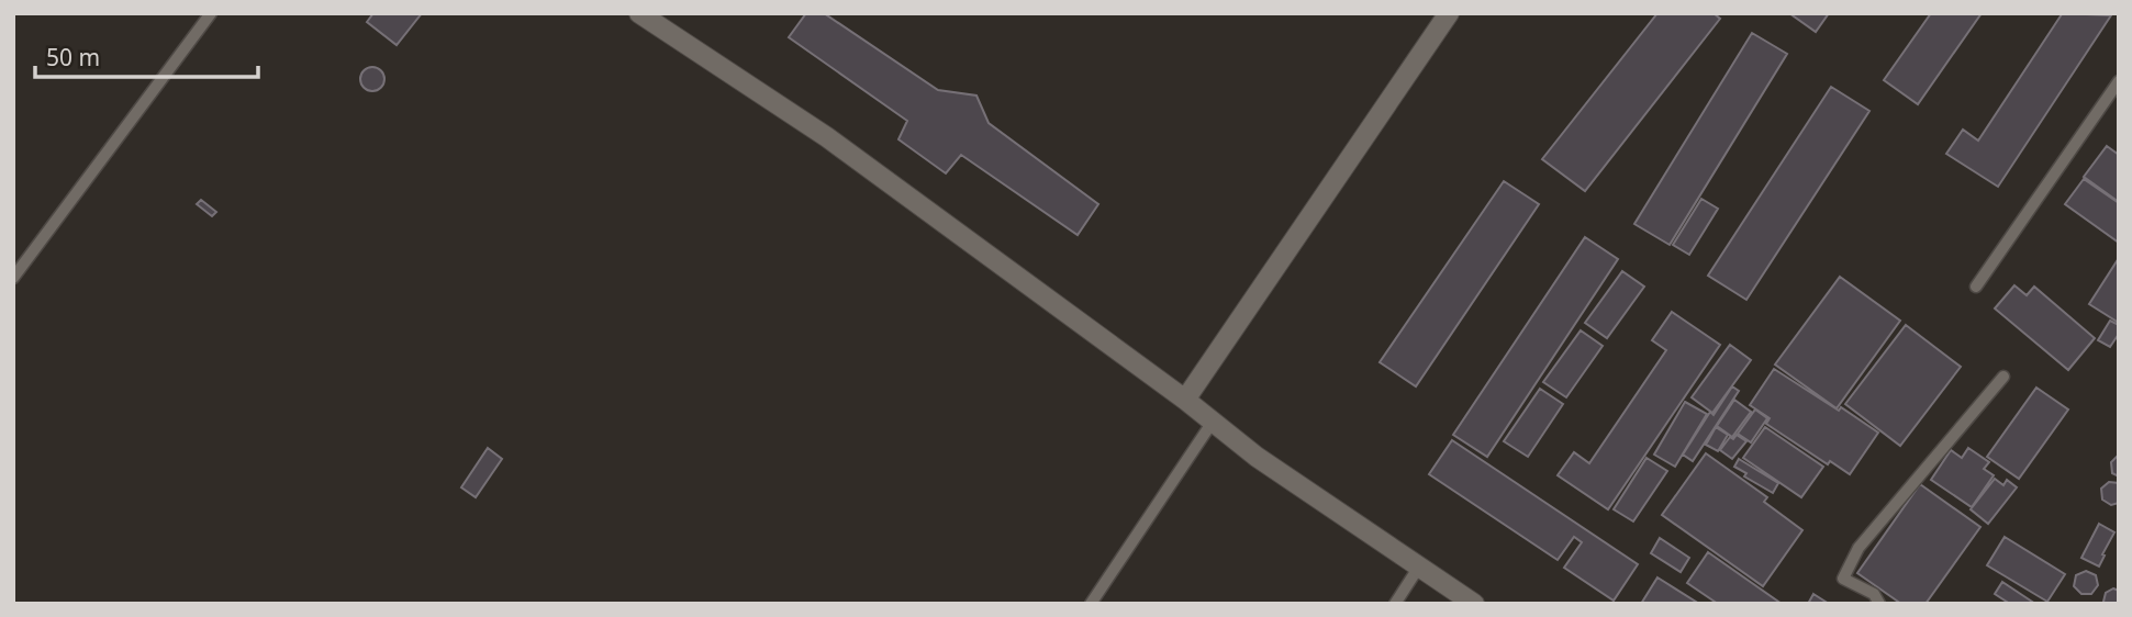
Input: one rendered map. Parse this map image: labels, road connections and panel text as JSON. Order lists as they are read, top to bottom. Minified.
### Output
{"scale_bar":"50 m"}
